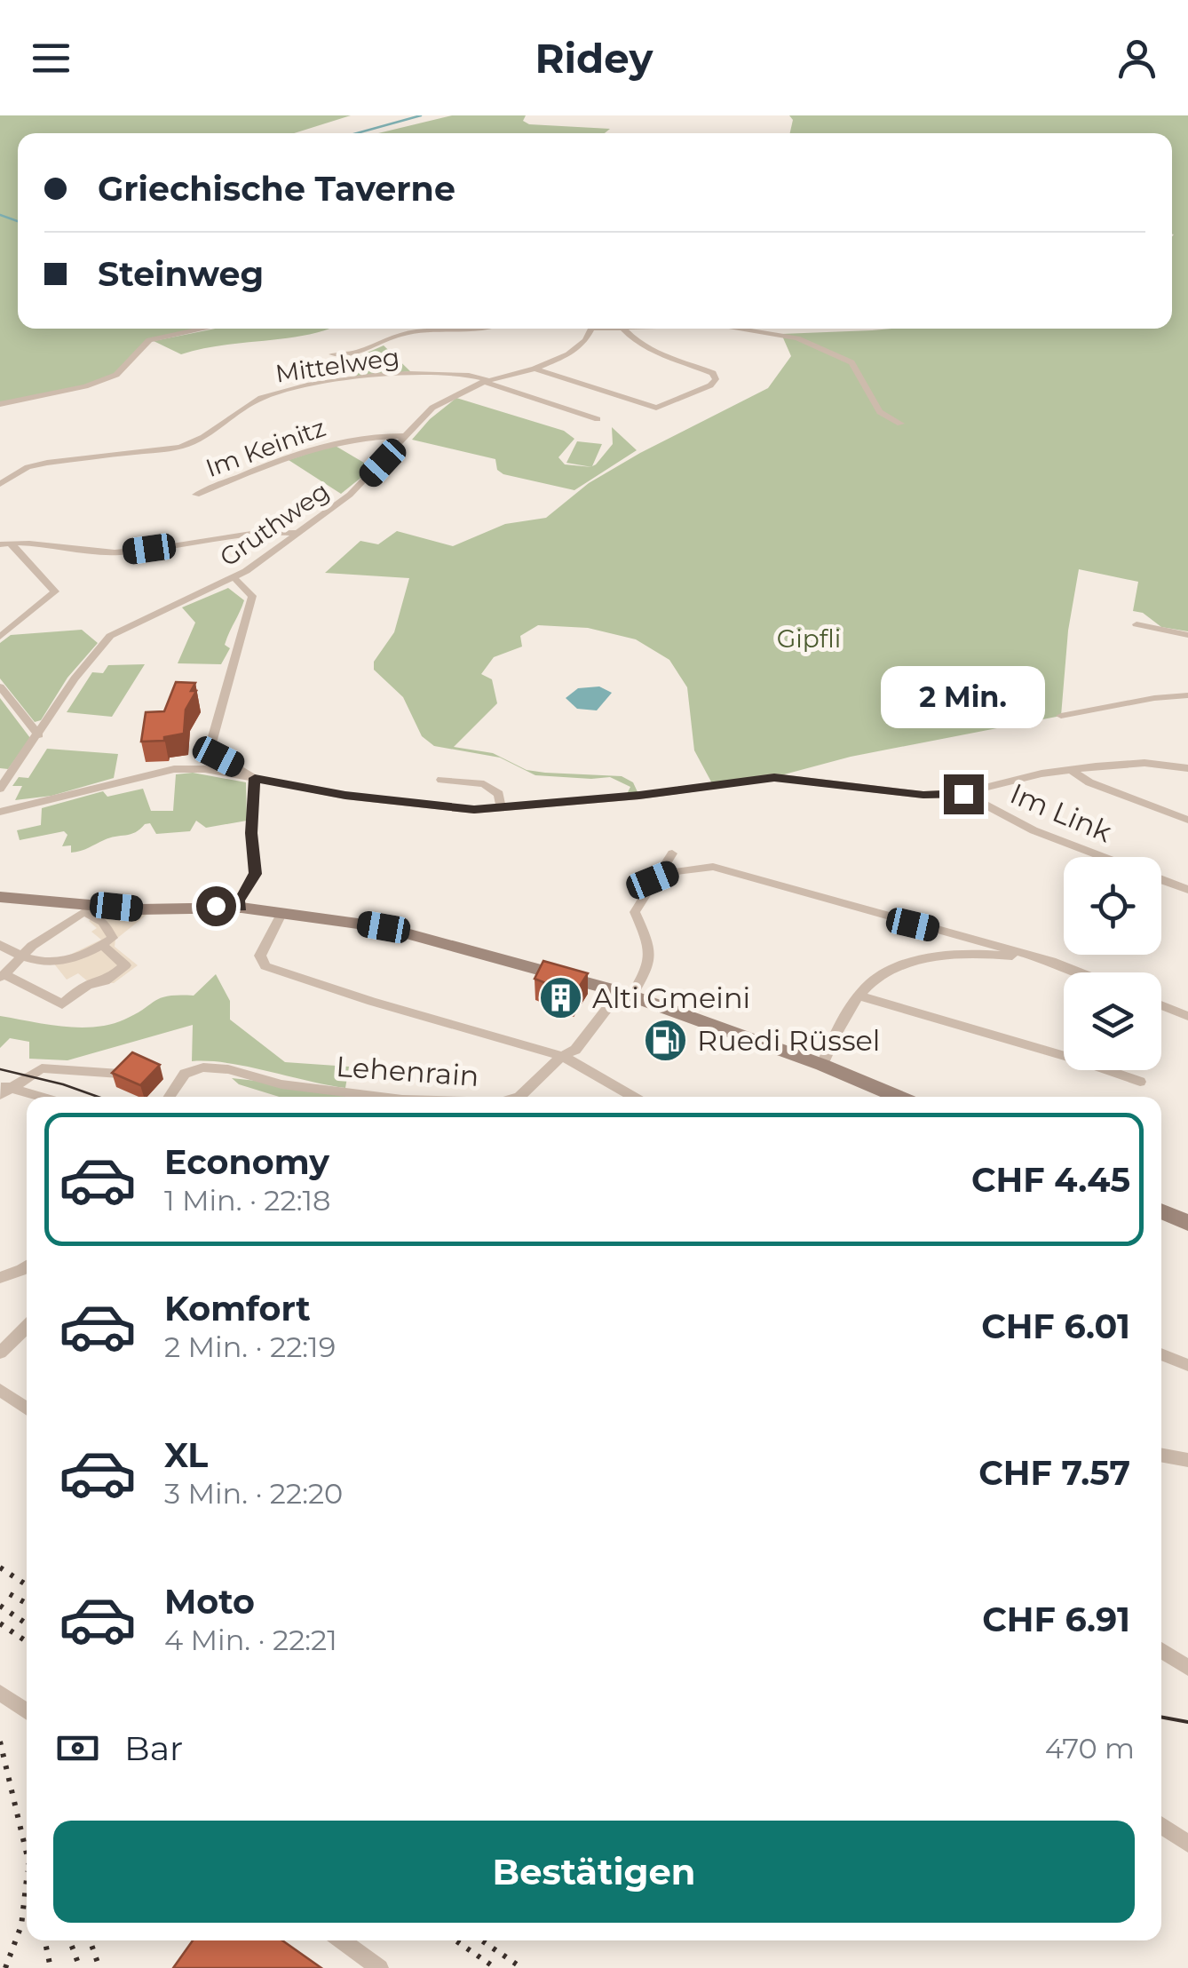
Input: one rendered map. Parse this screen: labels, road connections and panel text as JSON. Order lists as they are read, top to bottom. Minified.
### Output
{"streets":{"street":["Mittelweg","Im Keinitz","Gruthweg","Im Link","Lehenrain"]},"crossings":[["Mittelweg","Gruthweg"],["Im Keinitz","Gruthweg"]],"parks":["Gipfli"],"places":{"building":["Alti Gmeini"],"fuel station":["Ruedi Rüssel"]},"page":{"header":"Ridey","banner":["Griechische Taverne","Steinweg"],"bubble":"2 Min.","list":[{"name":"Economy","note":"1 Min. · 22:18","value":"CHF 4.45"},{"name":"Komfort","note":"2 Min. · 22:19","value":"CHF 6.01"},{"name":"XL","note":"3 Min. · 22:20","value":"CHF 7.57"},{"name":"Moto","note":"4 Min. · 22:21","value":"CHF 6.91"}],"pay":["Bar","470 m"],"buttons":"Bestätigen"}}
